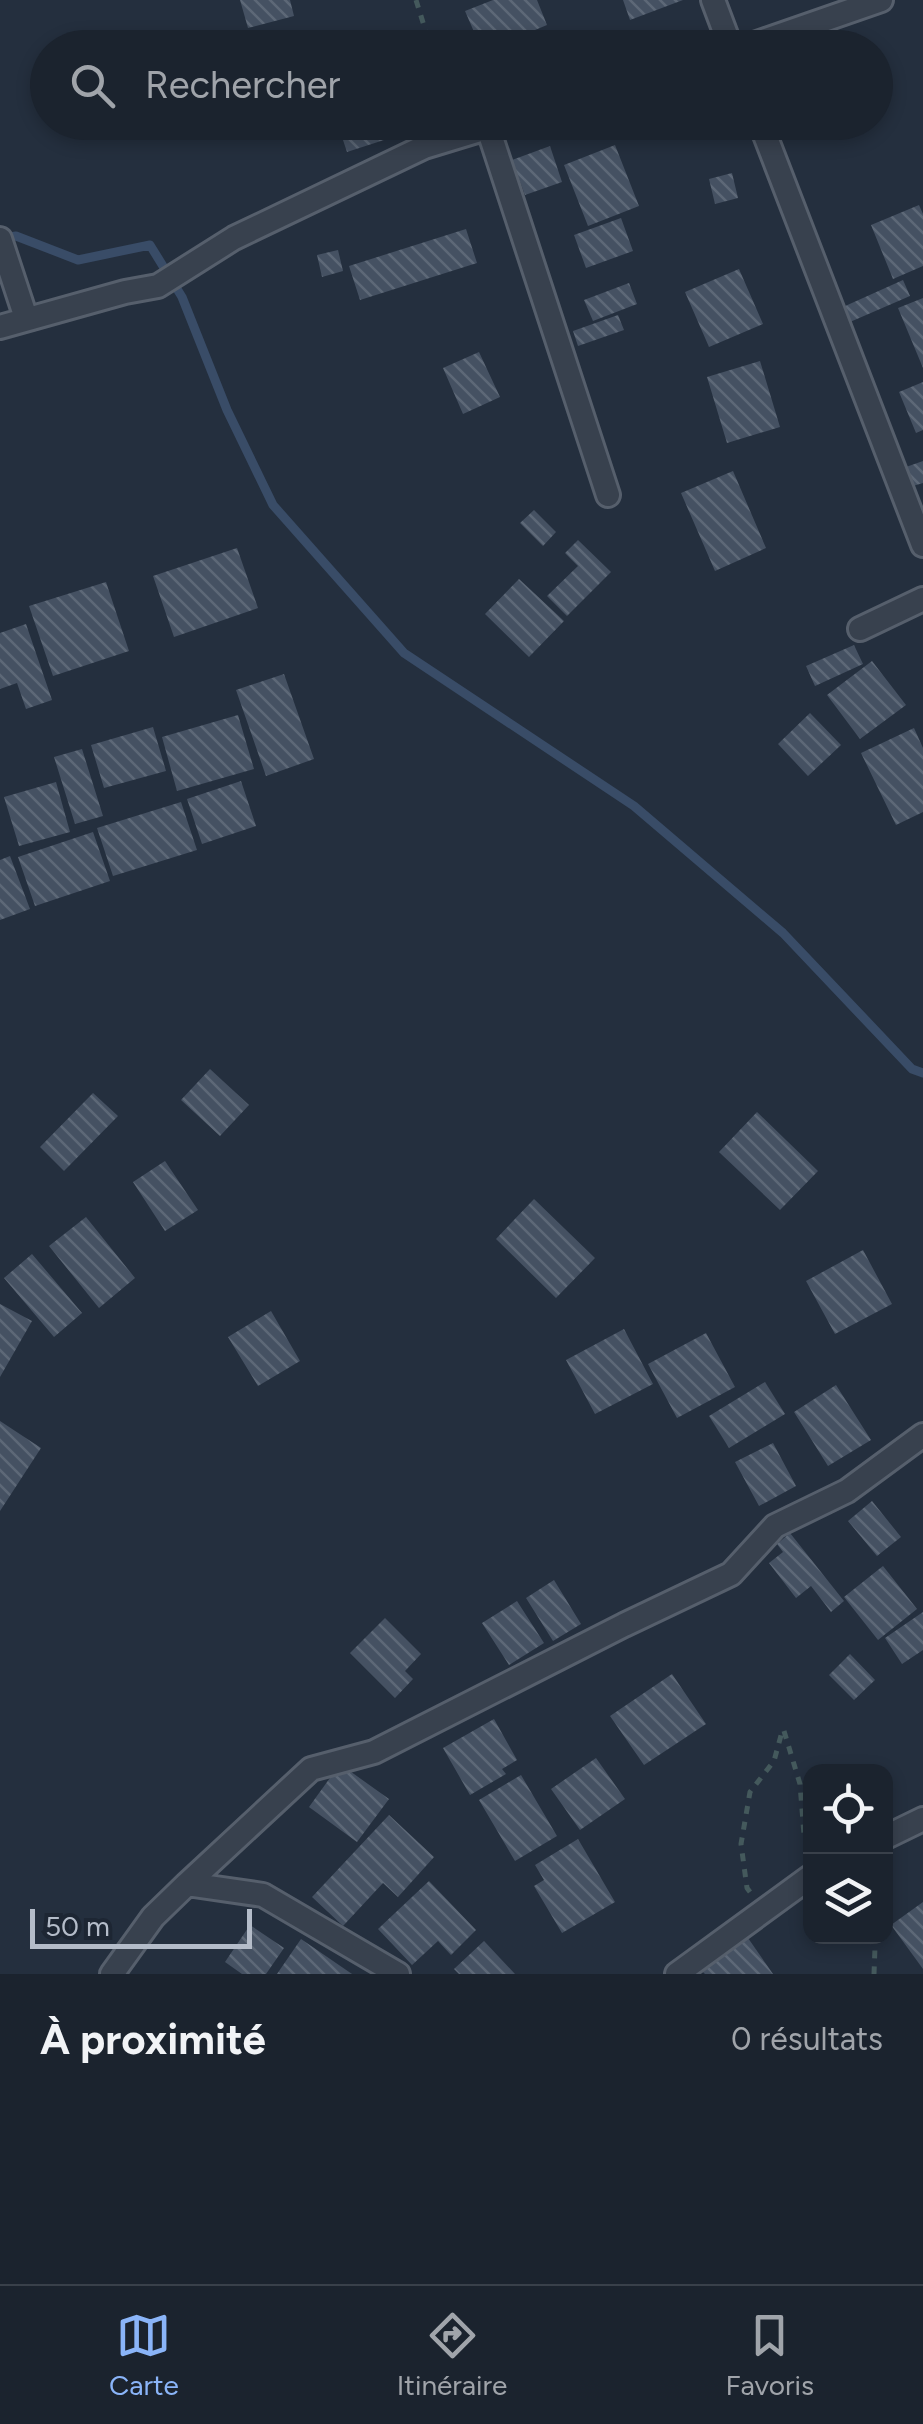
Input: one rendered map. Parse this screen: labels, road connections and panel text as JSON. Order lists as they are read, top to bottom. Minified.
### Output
{"scale_bar":"50 m","page":{"search":"Rechercher","scale":"50 m","heading":["À proximité","0 résultats"],"nav":["Carte","Itinéraire","Favoris"]}}
